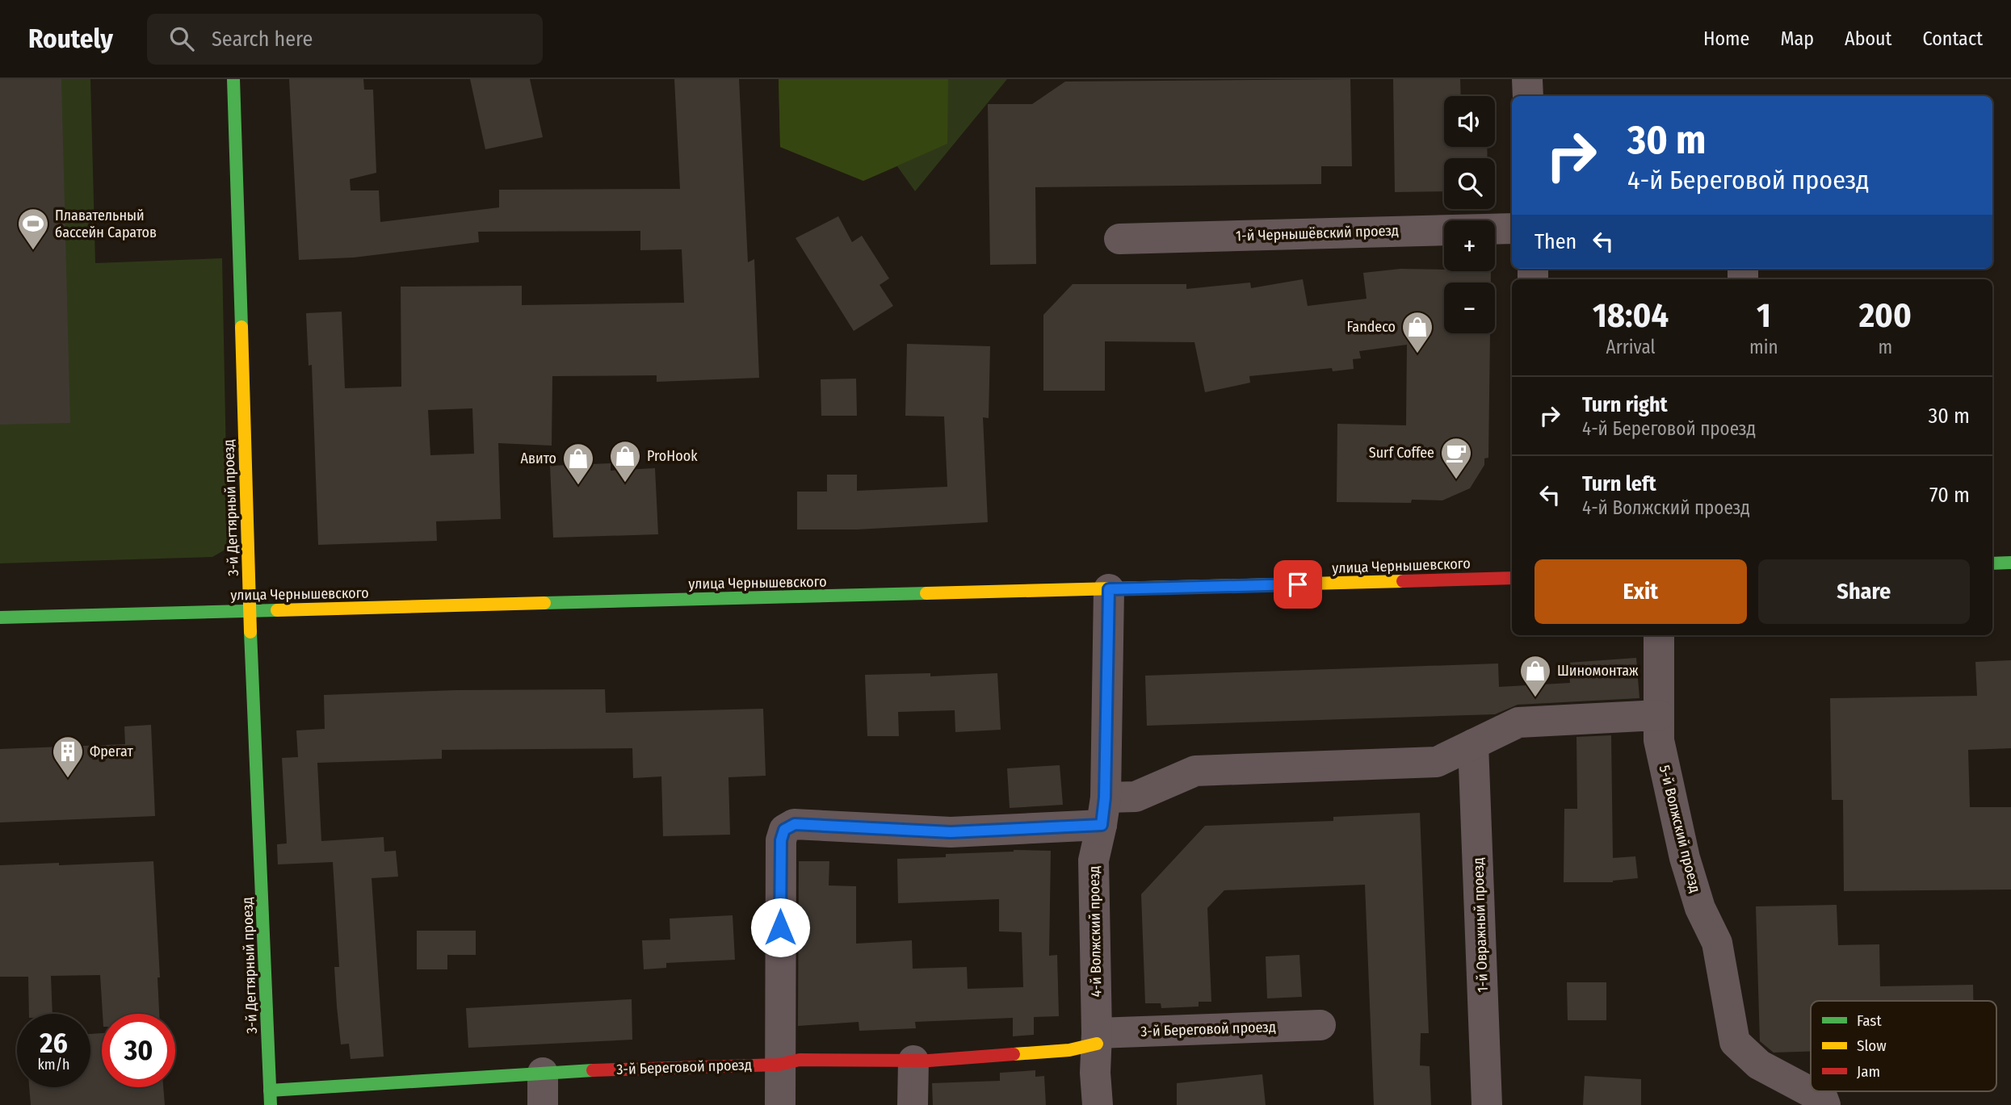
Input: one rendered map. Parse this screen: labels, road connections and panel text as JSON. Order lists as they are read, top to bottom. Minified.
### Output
{"streets":{"street":["1-й Чернышёвский проезд","3-й Дегтярный проезд","улица Чернышевского","5-й Волжский проезд","1-й Овражный проезд","4-й Волжский проезд","3-й Береговой проезд"]},"crossings":[["3-й Дегтярный проезд","улица Чернышевского"],["3-й Дегтярный проезд","3-й Береговой проезд"],["улица Чернышевского","4-й Волжский проезд"],["4-й Волжский проезд","3-й Береговой проезд"]],"places":{"sports":["Плавательный бассейн Саратов"],"shop":["Fandeco","ProHook","Авито","Шиномонтаж"],"cafe":["Surf Coffee"],"building":["Фрегат"]},"legend":["Fast","Slow","Jam"],"page":{"header":"Routely","search":"Search here","nav":["Home","Map","About","Contact"],"map_buttons":["+","−"],"turn":["30 m","4-й Береговой проезд"],"then":"Then","eta":["18:04","Arrival","1","min","200","m"],"list":[{"name":"Turn right","note":"4-й Береговой проезд","value":"30 m"},{"name":"Turn left","note":"4-й Волжский проезд","value":"70 m"}],"buttons":["Exit","Share"],"speed":"26 km/h","limit":"30"}}
